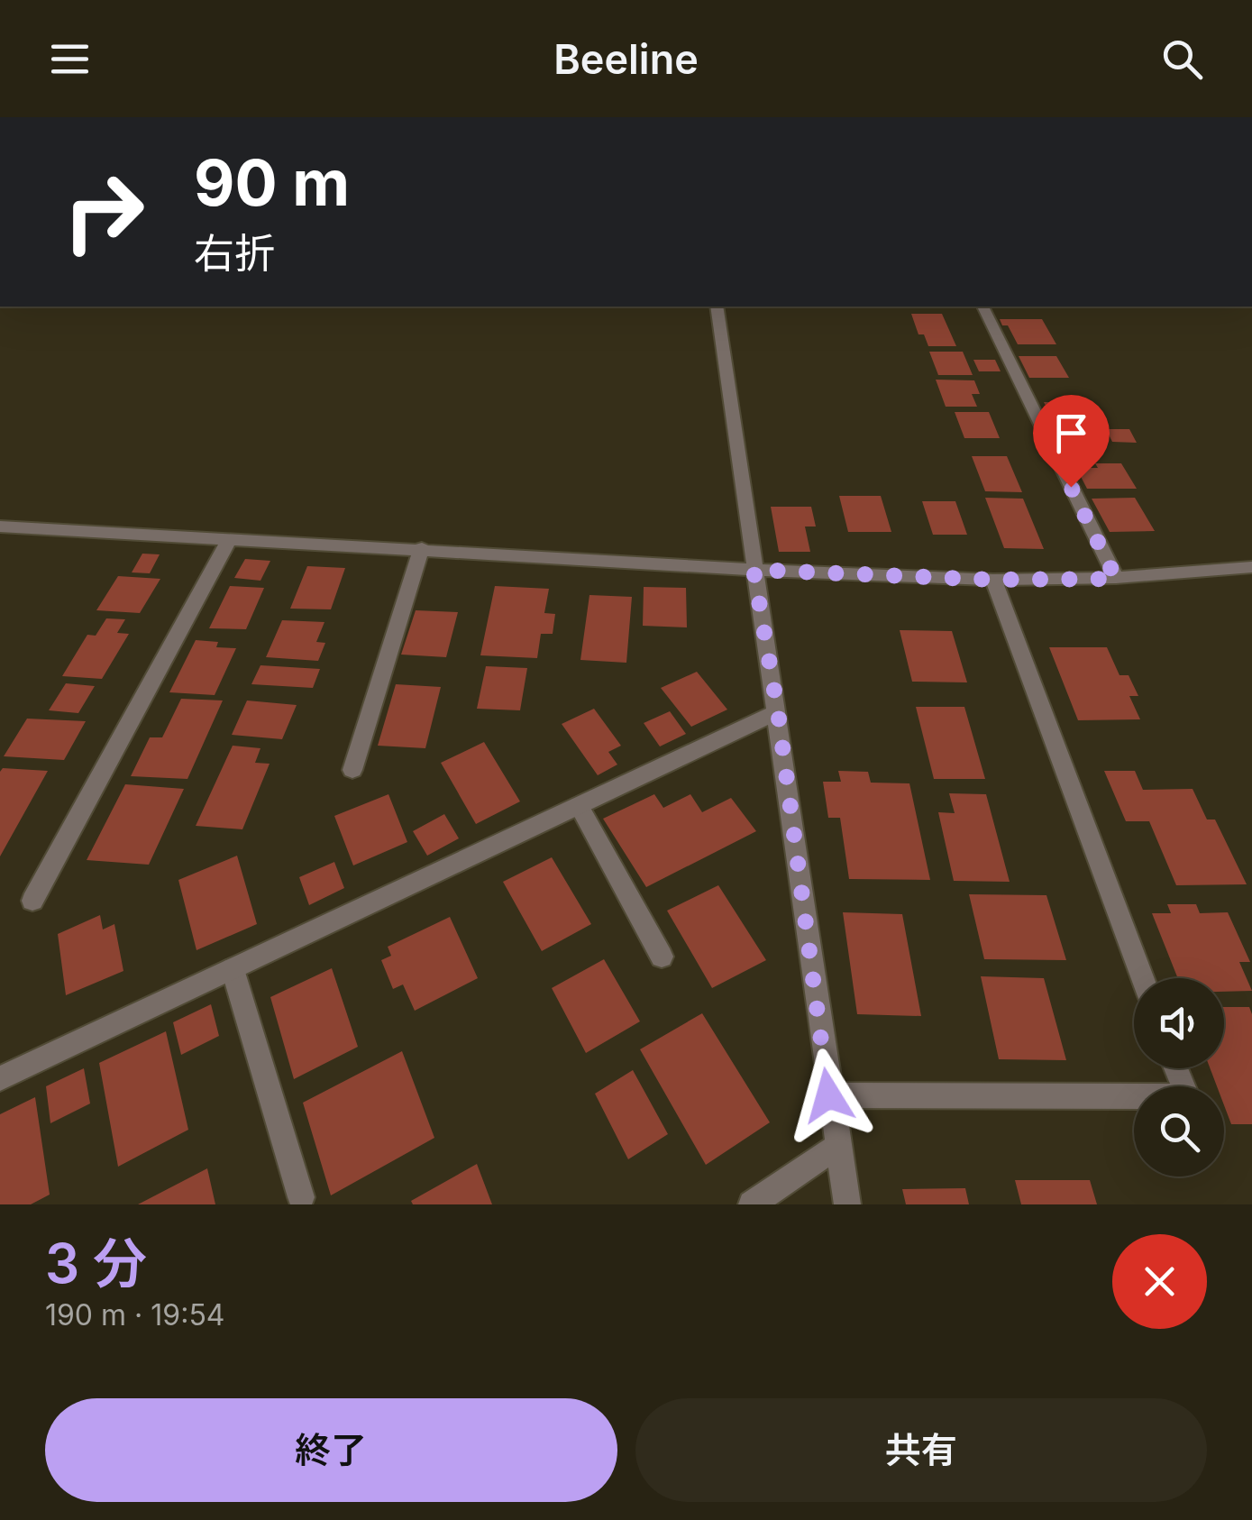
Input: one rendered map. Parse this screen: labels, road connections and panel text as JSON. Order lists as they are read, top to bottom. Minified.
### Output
{"page":{"header":"Beeline","turn":["90 m","右折"],"heading":["3 分","190 m · 19:54"],"buttons":["終了","共有"]}}
